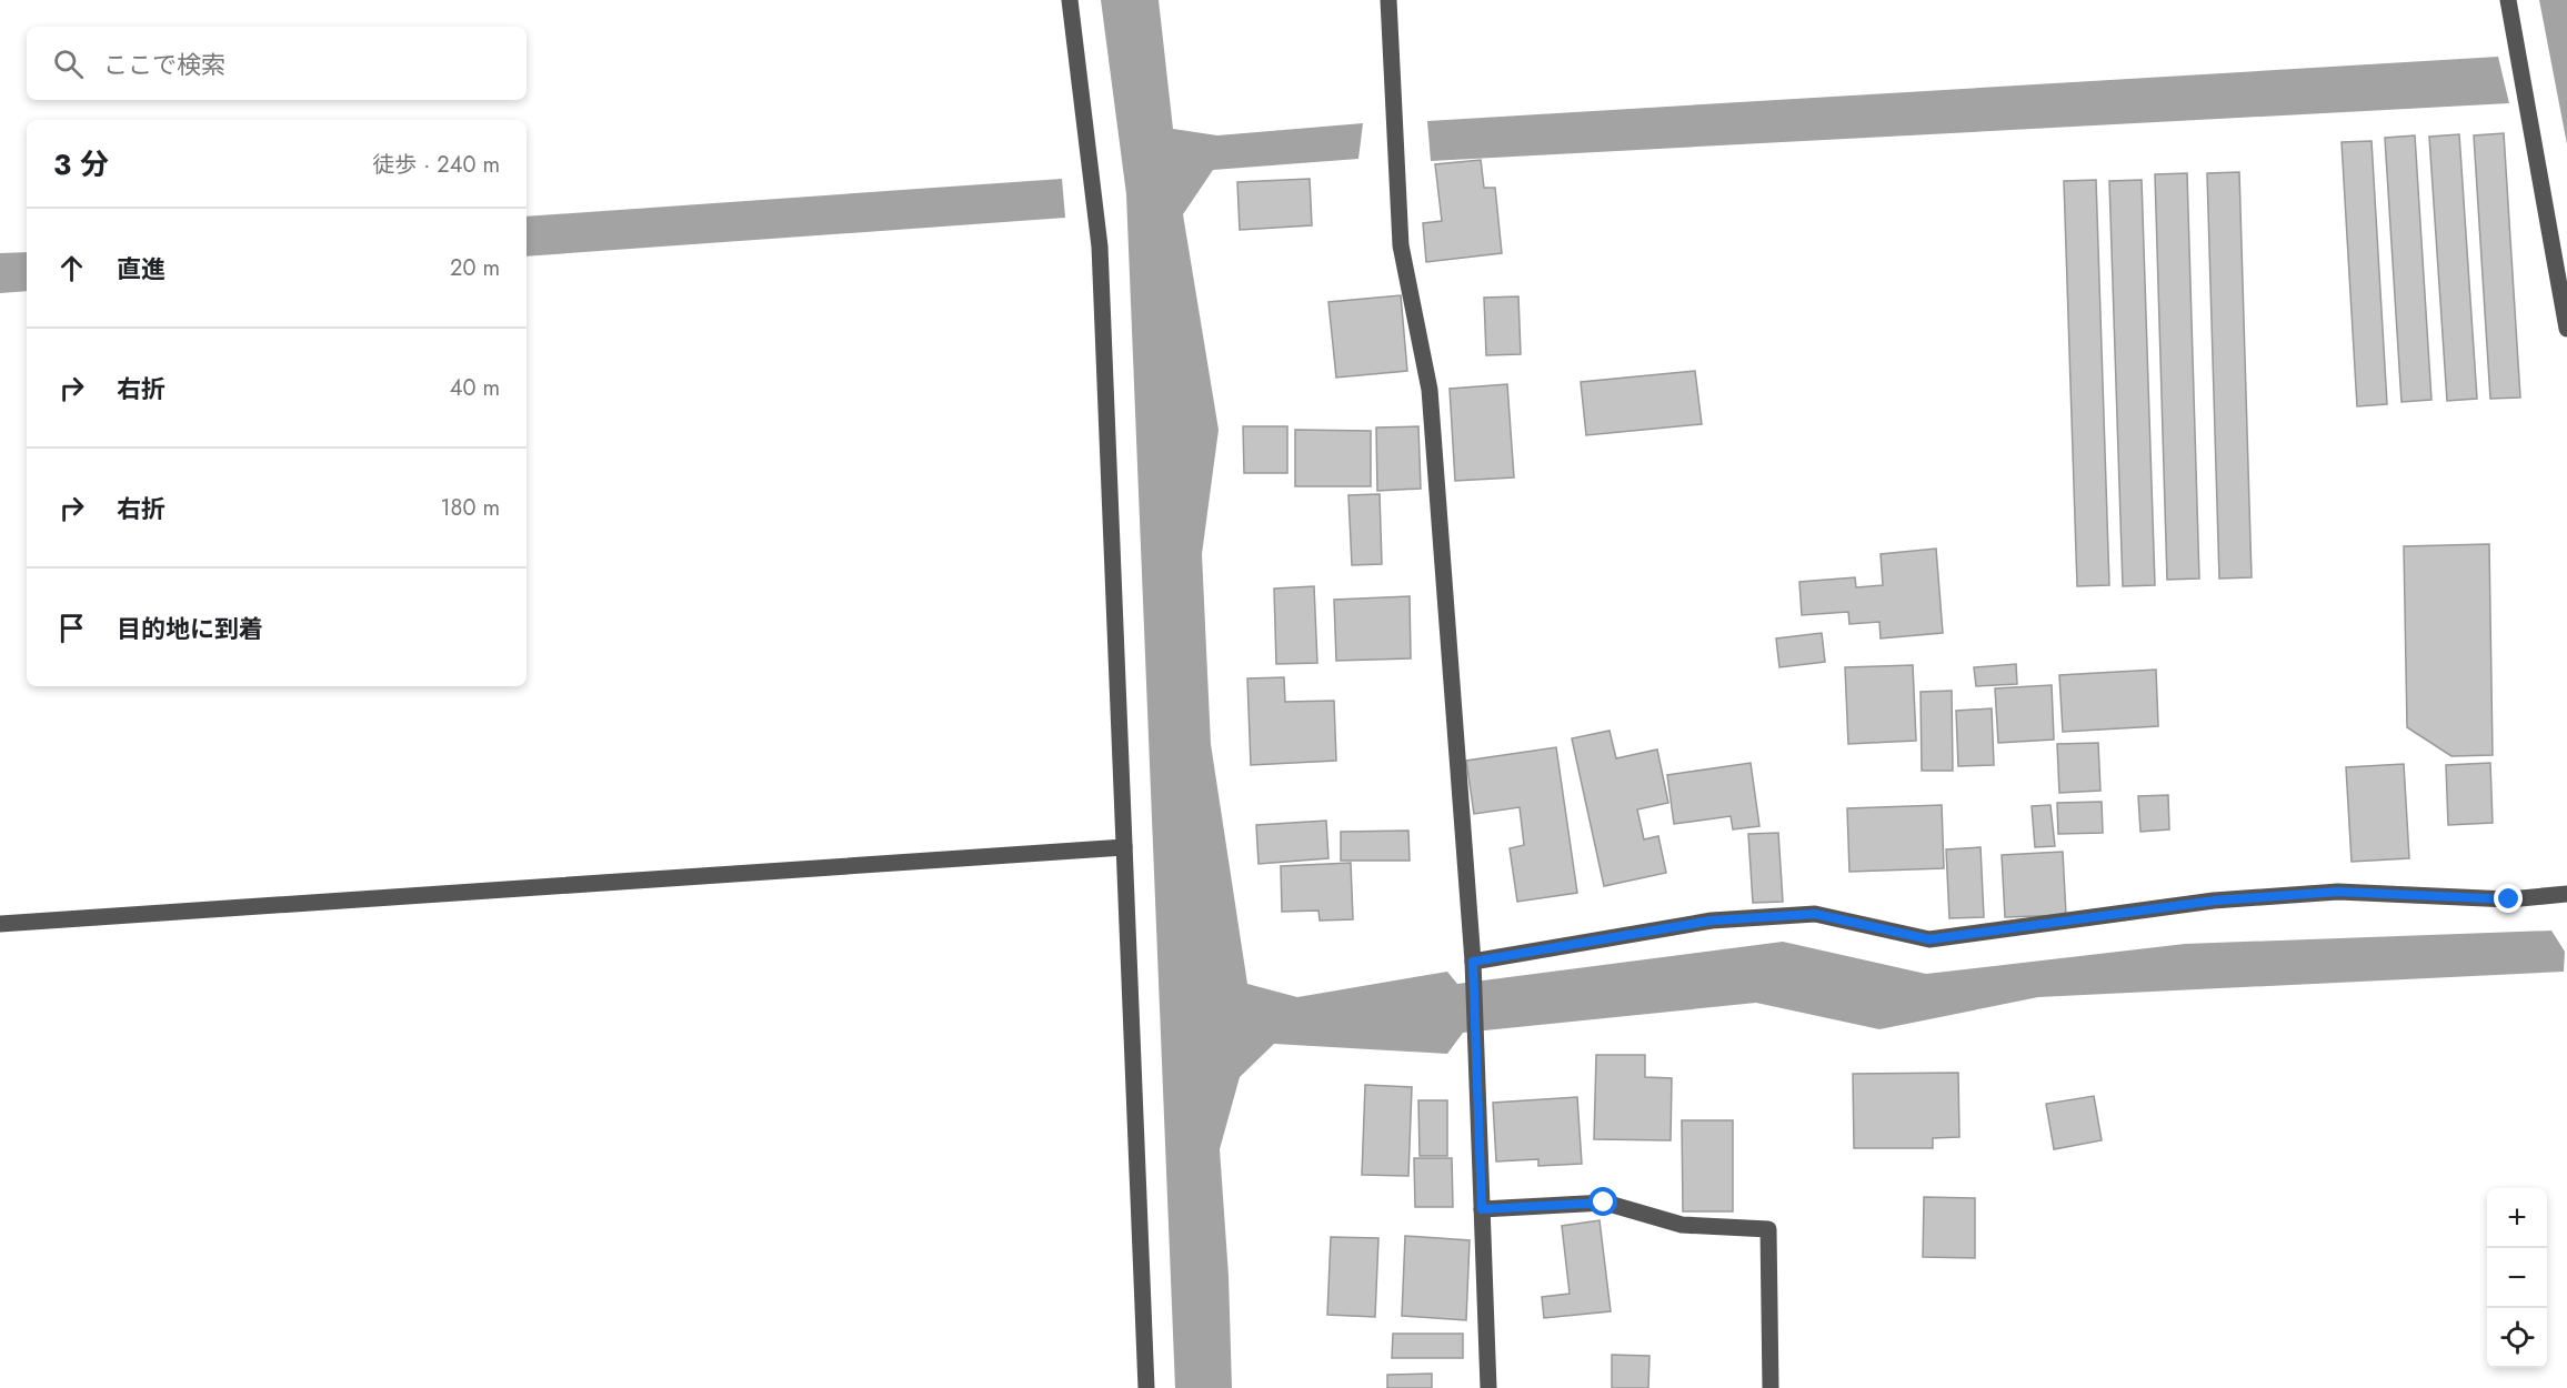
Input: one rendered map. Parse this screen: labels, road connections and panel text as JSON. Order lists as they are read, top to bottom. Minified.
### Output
{"page":{"search":"ここで検索","heading":["3 分","徒歩 · 240 m"],"list":[["直進","20 m"],["右折","40 m"],["右折","180 m"],"目的地に到着"],"map_buttons":["+","−"]}}
